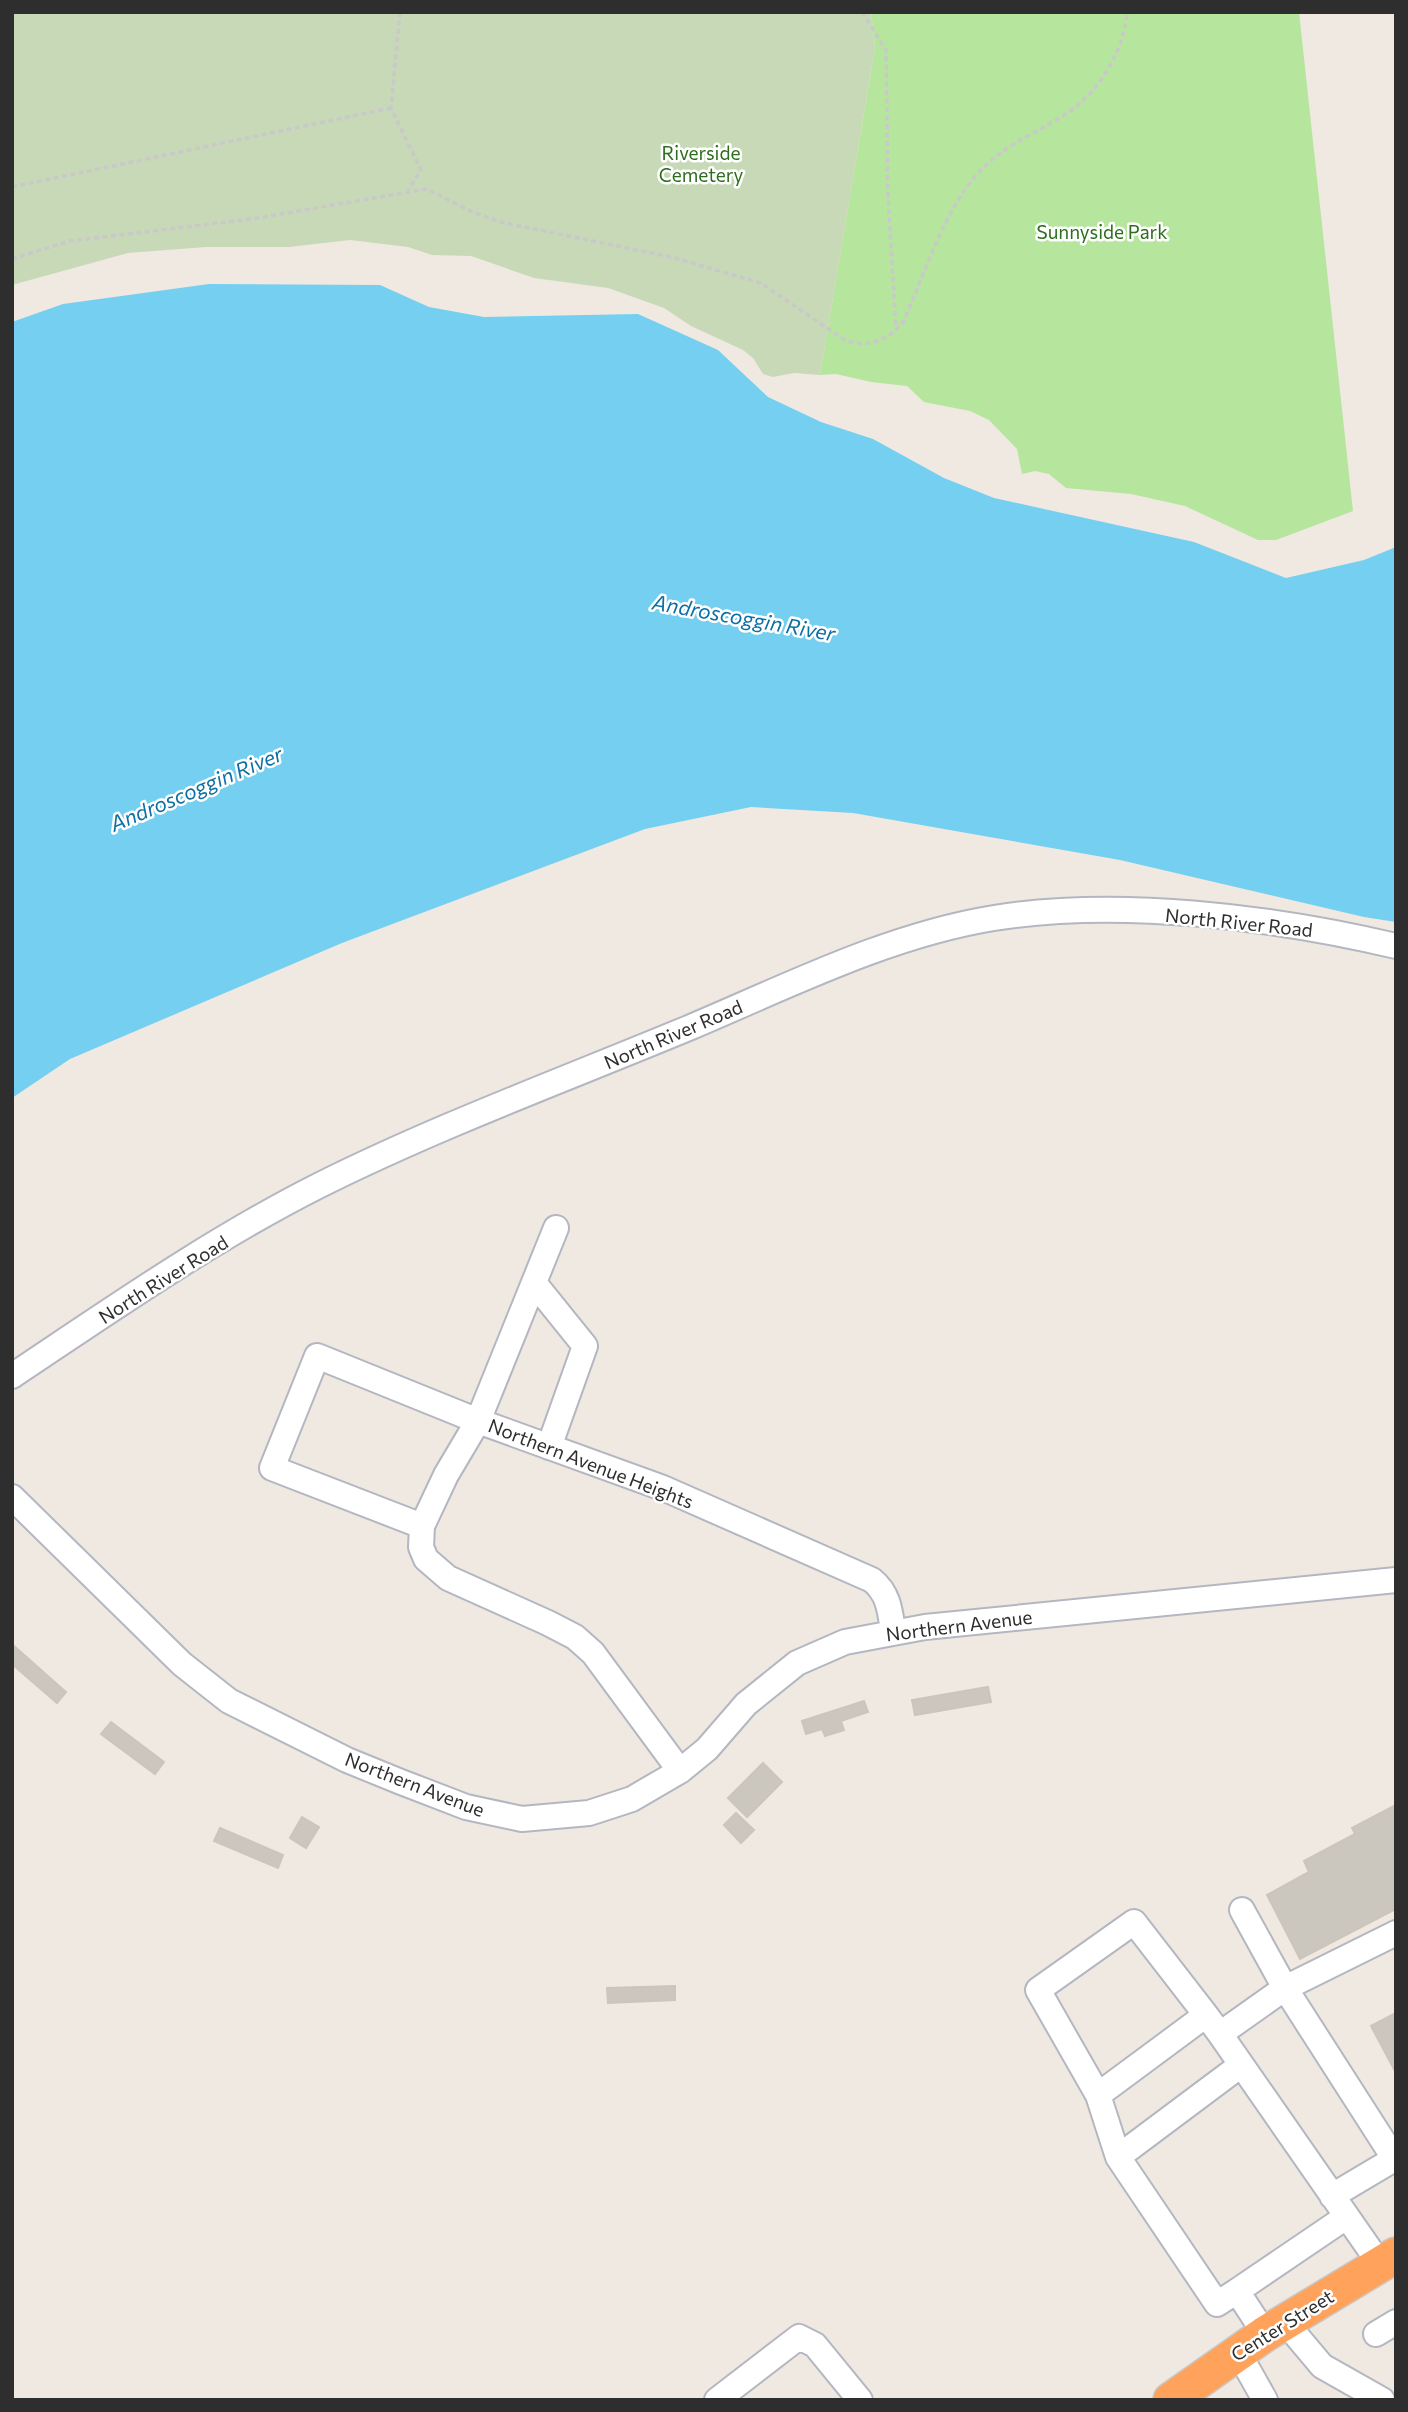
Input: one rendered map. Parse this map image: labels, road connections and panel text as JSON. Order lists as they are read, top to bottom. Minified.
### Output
{"streets":{"highway":["Center Street"],"street":["North River Road","Northern Avenue Heights","Northern Avenue"]},"crossings":[["Northern Avenue Heights","Northern Avenue"]],"water":["Androscoggin River"],"parks":["Riverside Cemetery","Sunnyside Park"]}
